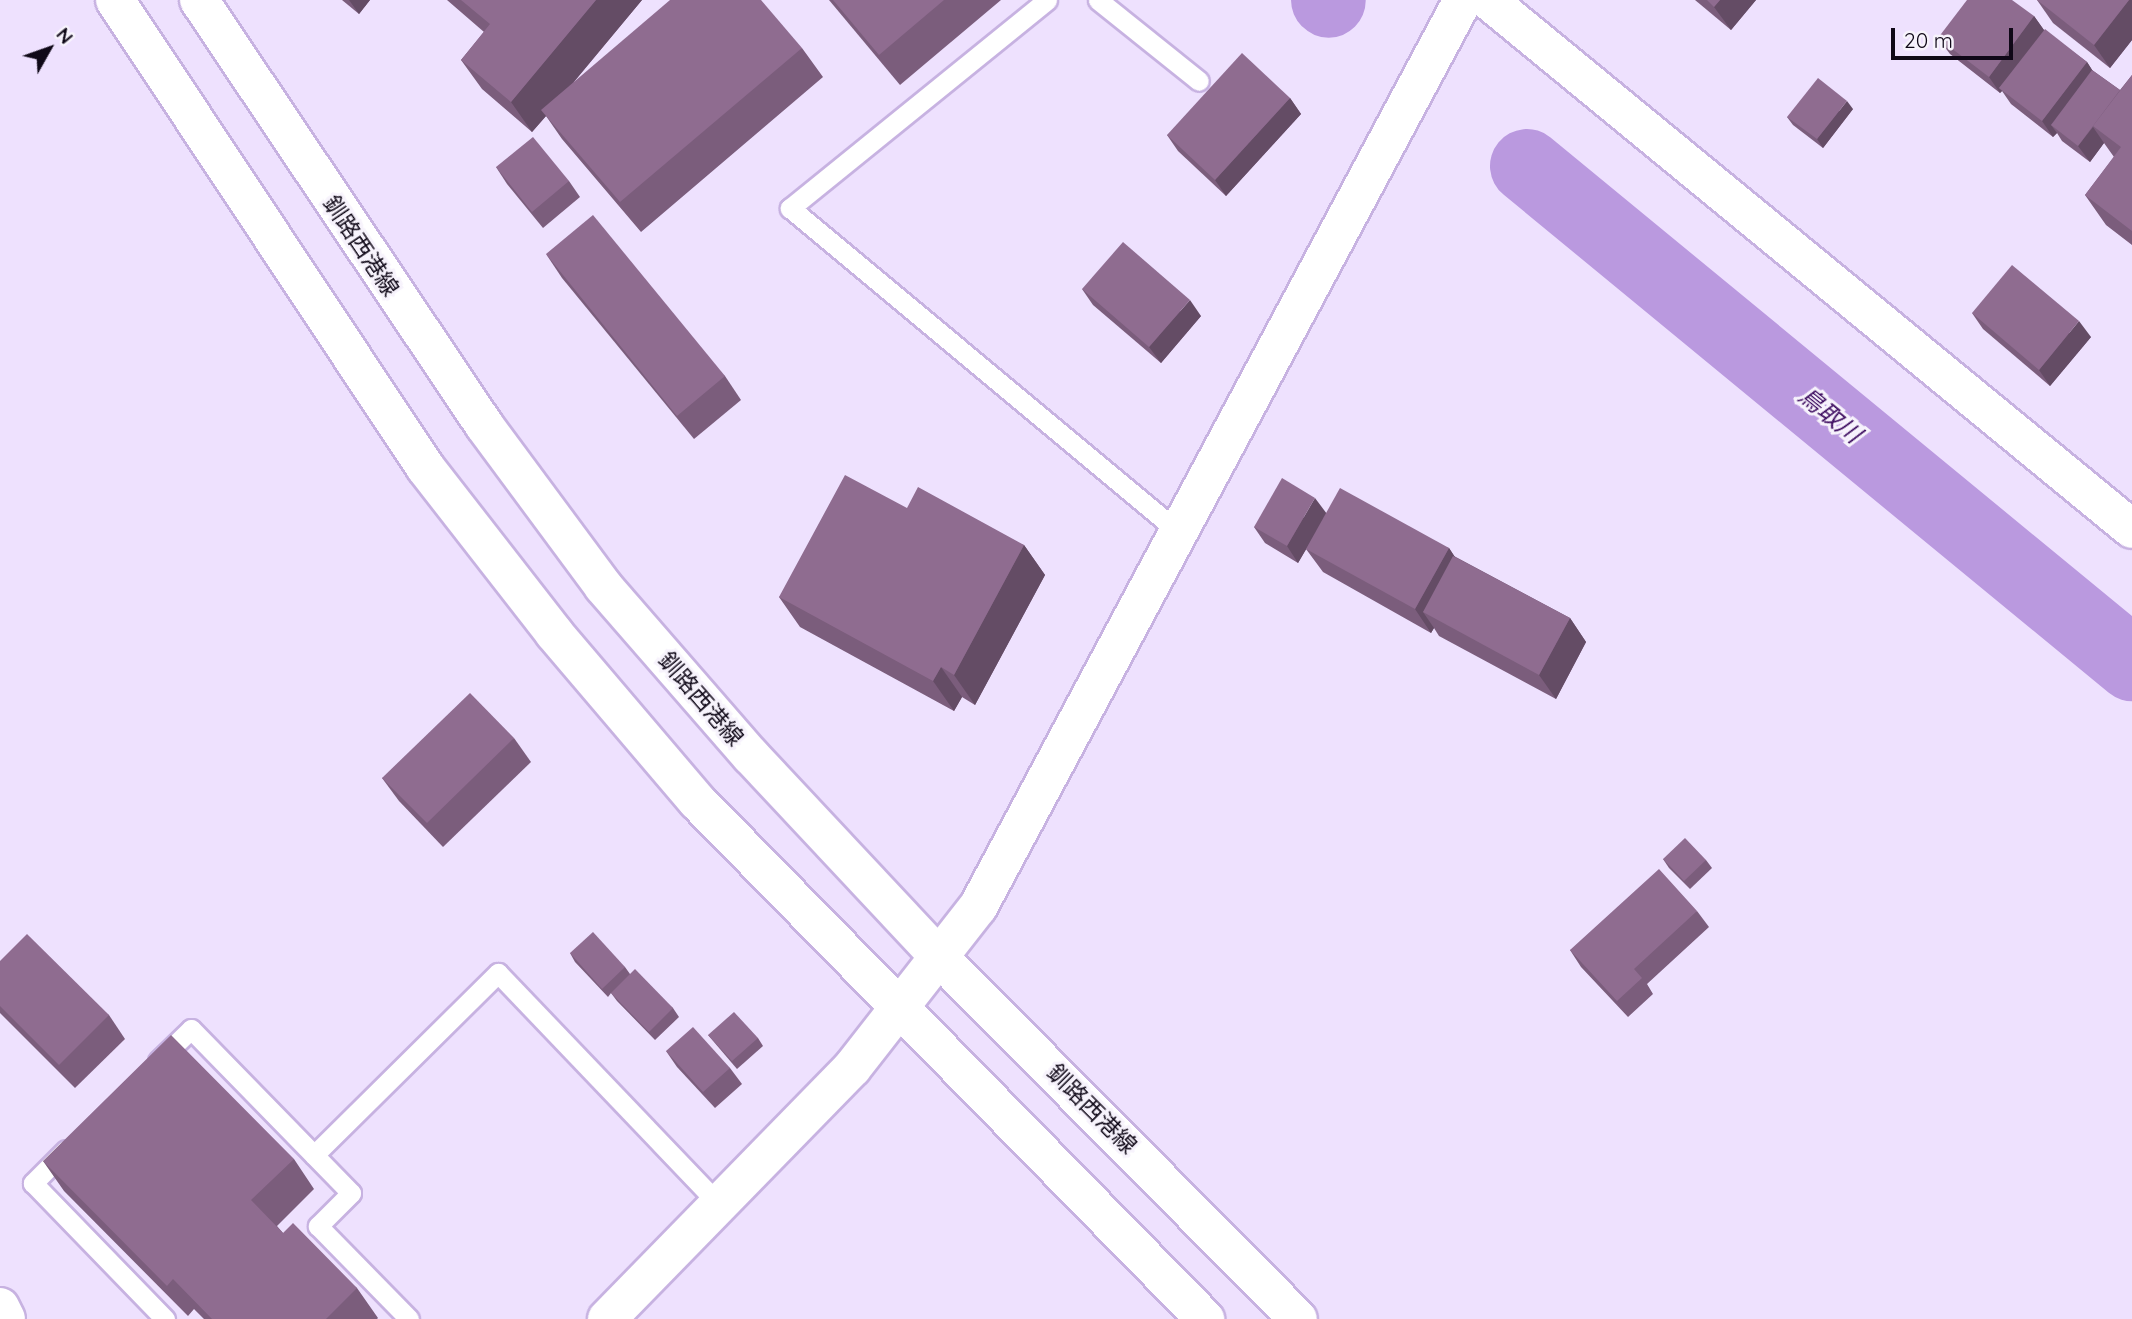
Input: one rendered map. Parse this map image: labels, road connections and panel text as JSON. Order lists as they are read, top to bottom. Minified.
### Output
{"streets":{"main road":["釧路西港線"]},"water":["鳥取川"],"scale_bar":"20 m","north":"top right"}
